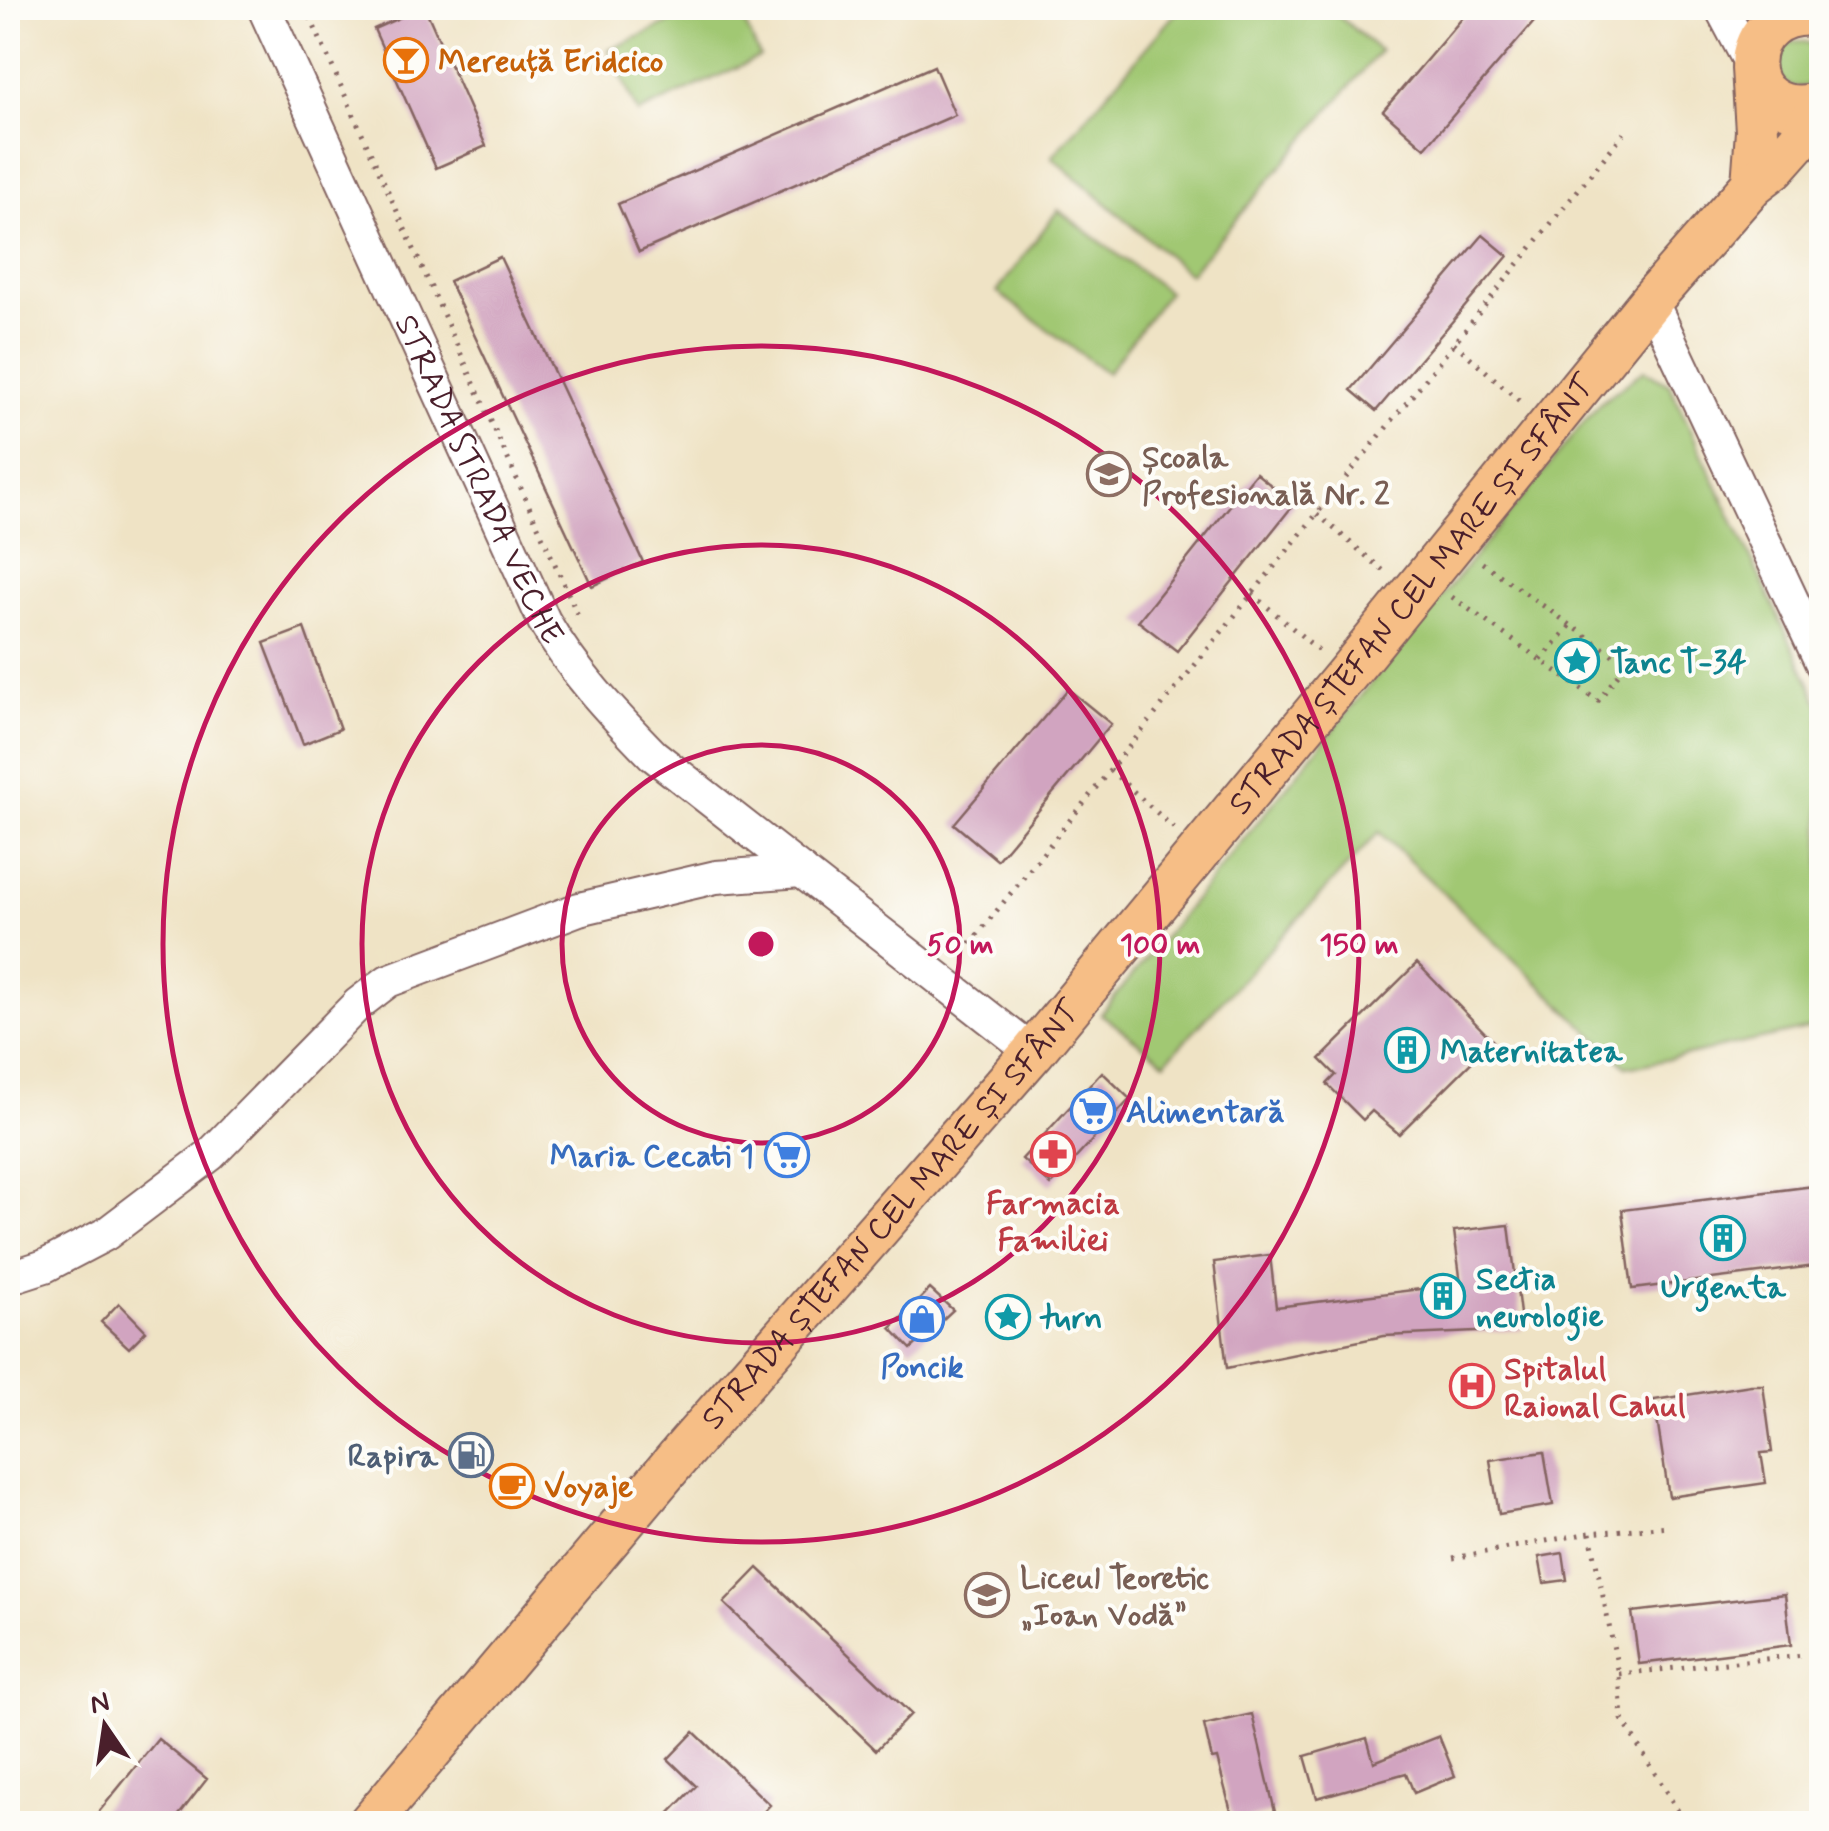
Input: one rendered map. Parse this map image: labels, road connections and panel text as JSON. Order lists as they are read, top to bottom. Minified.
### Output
{"streets":{"main road":["STRADA ȘTEFAN CEL MARE ȘI SFÂNT"],"street":["STRADA STRADA VECHE"]},"crossings":[["STRADA STRADA VECHE","STRADA ȘTEFAN CEL MARE ȘI SFÂNT"]],"places":{"bar":["Mereuță Eridcico"],"school or university":["Școala Profesională Nr. 2","Liceul Teoretic „Ioan Vodă”"],"place":["Tanc T-34","turn"],"building":["Maternitatea","Urgenta","Sectia neurologie"],"supermarket":["Alimentară","Maria Cecati 1"],"pharmacy":["Farmacia Familiei"],"shop":["Poncik"],"hospital":["Spitalul Raional Cahul"],"fuel station":["Rapira"],"cafe":["Voyaje"]},"north":"top","rings":["50 m","100 m","150 m"]}
